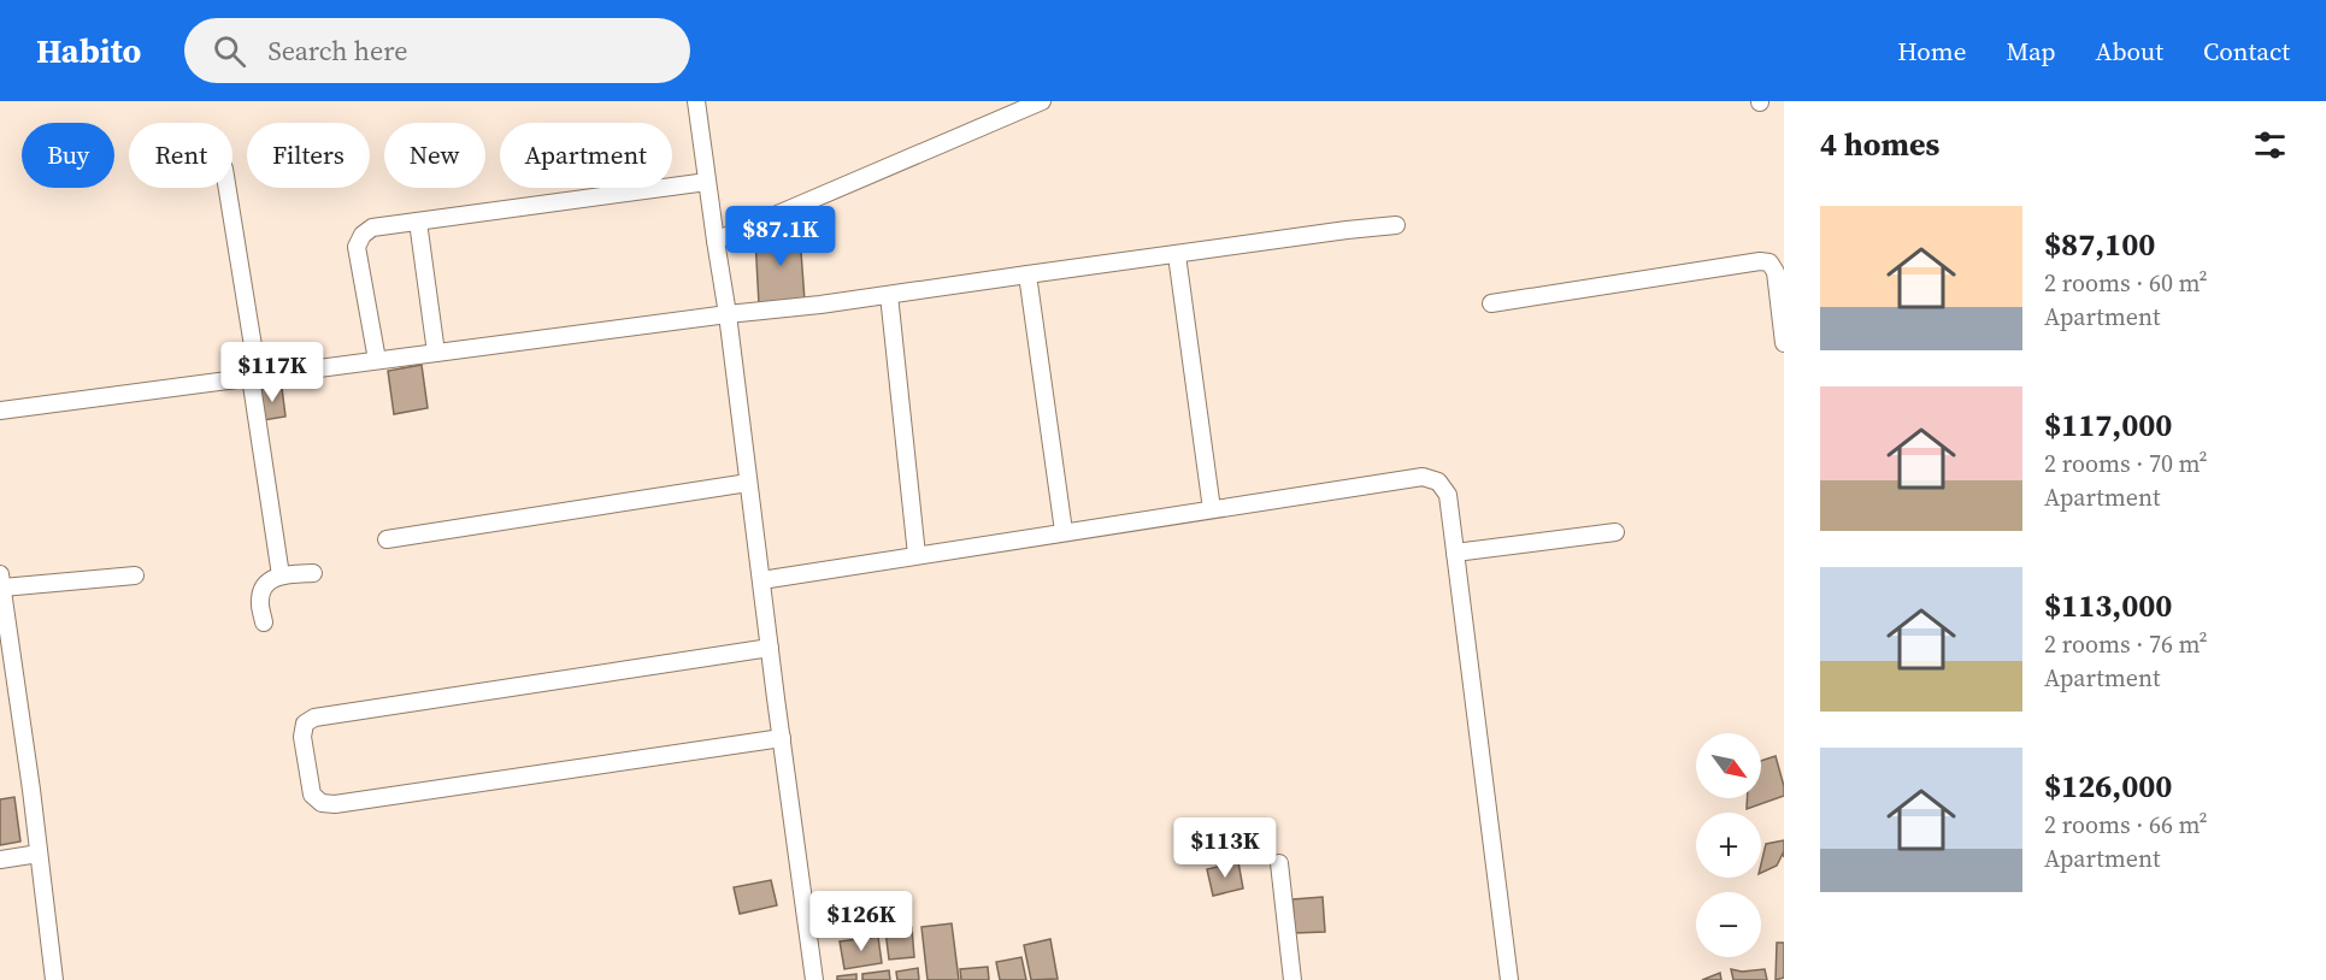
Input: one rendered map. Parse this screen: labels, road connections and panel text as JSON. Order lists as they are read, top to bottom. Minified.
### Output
{"north":"bottom right","page":{"header":"Habito","search":"Search here","nav":["Home","Map","About","Contact"],"heading":"4 homes","chip":["Buy","Rent","Filters","New","Apartment"],"list":[{"name":"$87,100","note":"2 rooms · 60 m² · Apartment"},{"name":"$117,000","note":"2 rooms · 70 m² · Apartment"},{"name":"$113,000","note":"2 rooms · 76 m² · Apartment"},{"name":"$126,000","note":"2 rooms · 66 m² · Apartment"}],"price":["$87.1K","$117K","$113K","$126K"],"map_buttons":["+","−"]}}
